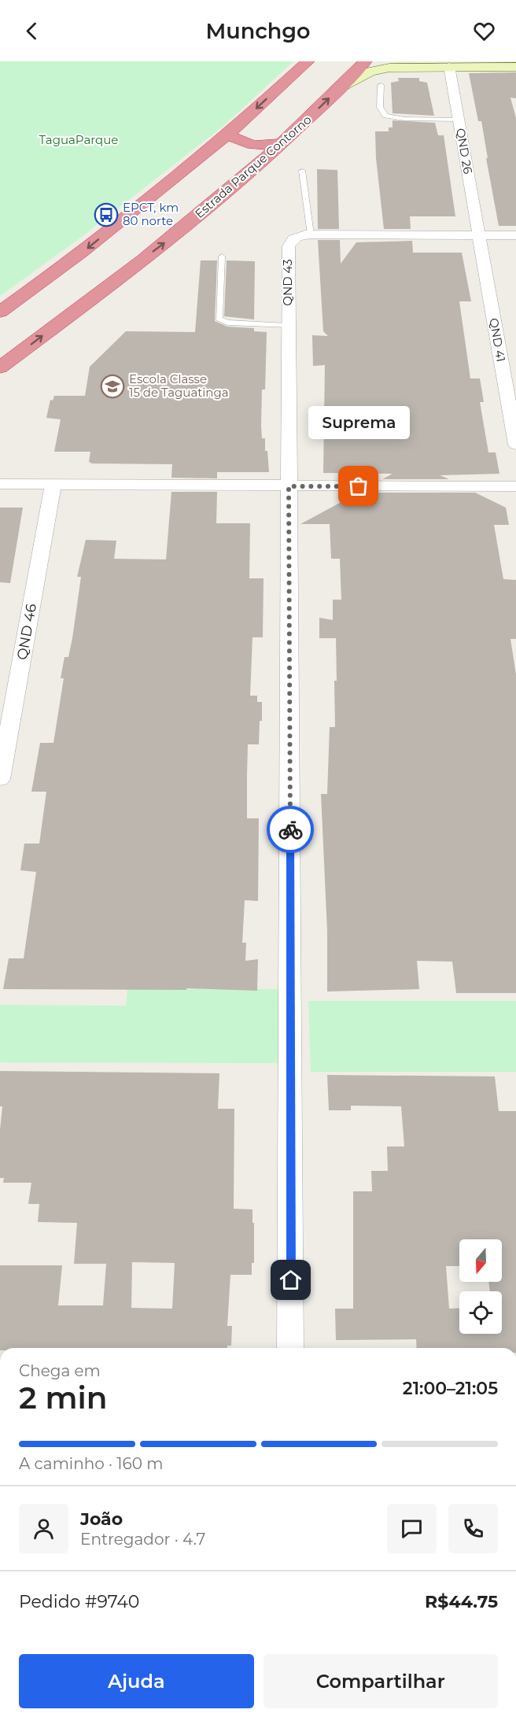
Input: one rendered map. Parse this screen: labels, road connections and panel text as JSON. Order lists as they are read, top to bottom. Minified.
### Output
{"streets":{"highway":["Estrada Parque Contorno"],"street":["QND 26","QND 43","QND 41","QND 46"]},"crossings":[["QND 26","QND 43"],["QND 26","QND 41"],["QND 43","QND 41"]],"parks":["TaguaParque"],"places":{"bus stop":["EPCT, km 80 norte"],"school or university":["Escola Classe 15 de Taguatinga"],"other":["Suprema"]},"north":"bottom","page":{"header":"Munchgo","bubble":"Suprema","heading":["2 min","Chega em","21:00–21:05"],"panel":["João","Entregador · 4.7","Pedido #9740","R$44.75"],"bar":"A caminho · 160 m","buttons":["Ajuda","Compartilhar"]}}
